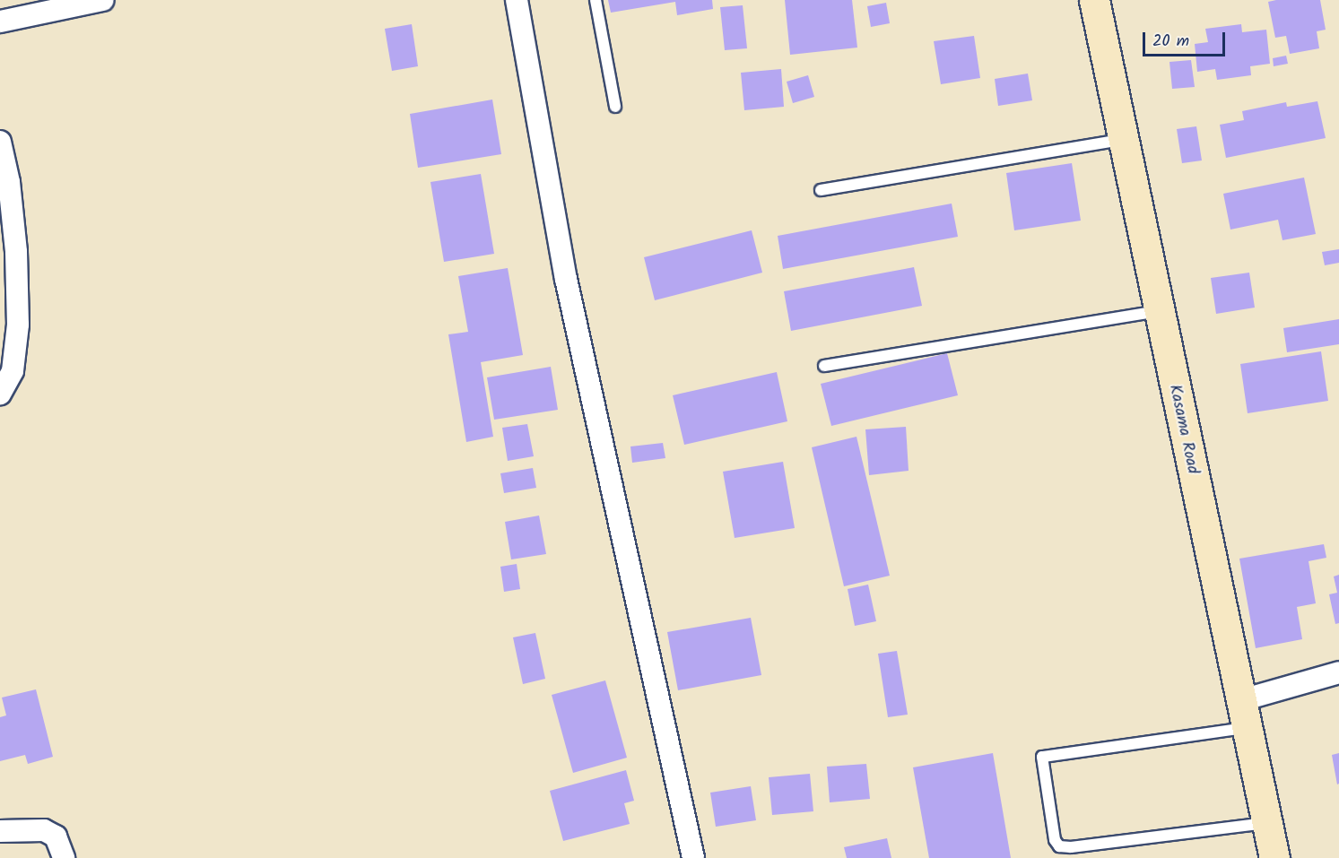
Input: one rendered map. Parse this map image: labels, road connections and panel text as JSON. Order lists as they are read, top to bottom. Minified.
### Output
{"streets":{"street":["Kasama Road"]},"scale_bar":"20 m"}
